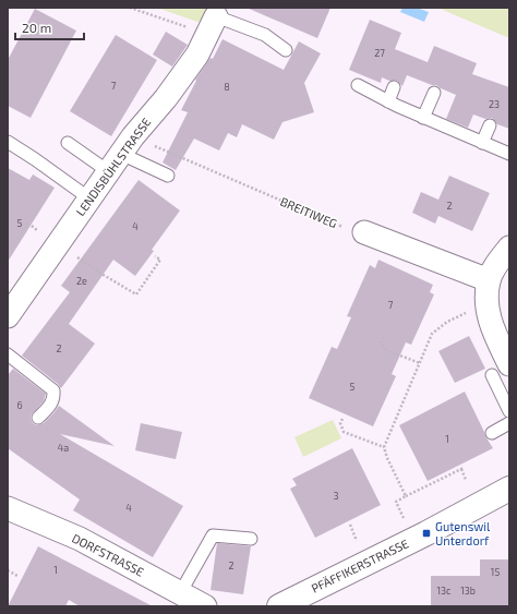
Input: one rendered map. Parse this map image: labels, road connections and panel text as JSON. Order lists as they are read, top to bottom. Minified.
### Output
{"streets":{"main road":["PFÄFFIKERSTRASSE"],"street":["LENDISBÜHLSTRASSE","DORFSTRASSE"],"path":["BREITIWEG"]},"crossings":[["LENDISBÜHLSTRASSE","BREITIWEG"]],"places":{"transit":["Gutenswil Unterdorf"]},"house_numbers":["27","7","8","23","2","5","4","2e","7","2","5","6","1","4a","3","4","2","1","15","13c","13b"],"scale_bar":"20 m"}
